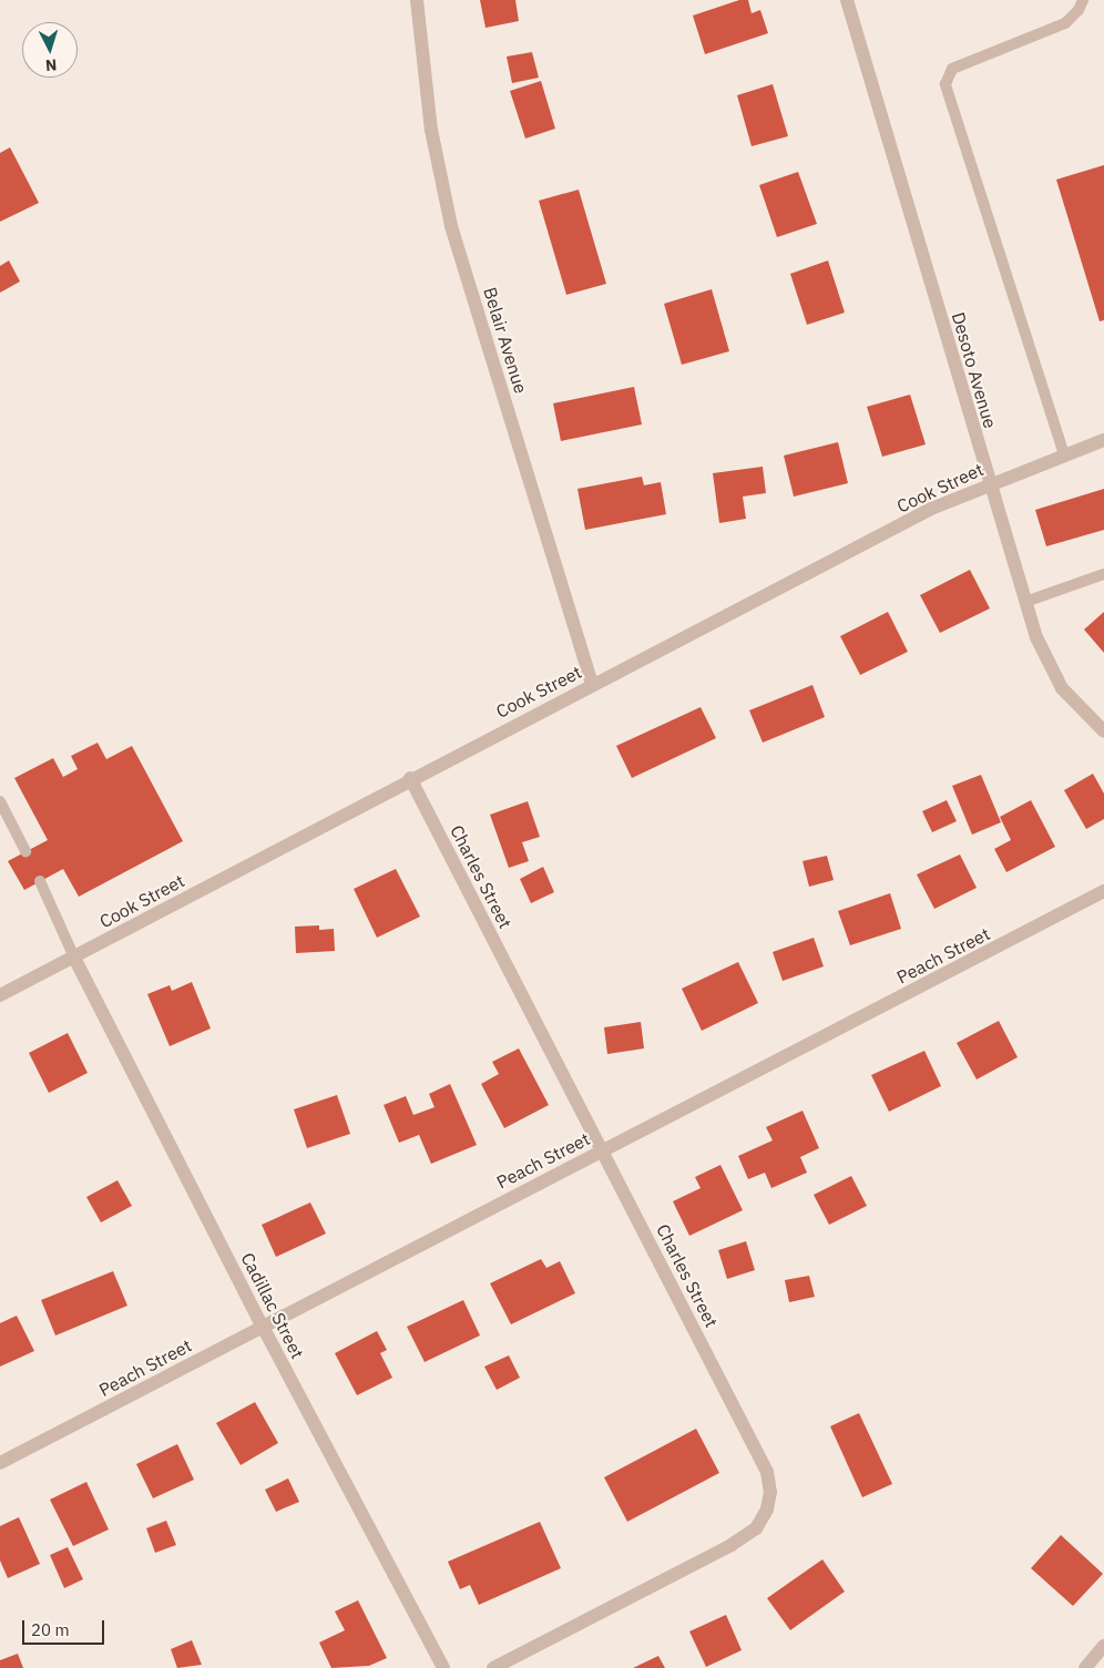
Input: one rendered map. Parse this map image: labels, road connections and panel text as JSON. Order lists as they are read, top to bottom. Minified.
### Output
{"streets":{"street":["Belair Avenue","Desoto Avenue","Cook Street","Charles Street","Peach Street","Cadillac Street"]},"crossings":[["Belair Avenue","Cook Street"],["Desoto Avenue","Cook Street"],["Cook Street","Charles Street"],["Cook Street","Cadillac Street"],["Charles Street","Peach Street"],["Peach Street","Cadillac Street"]],"scale_bar":"20 m","north":"bottom"}
